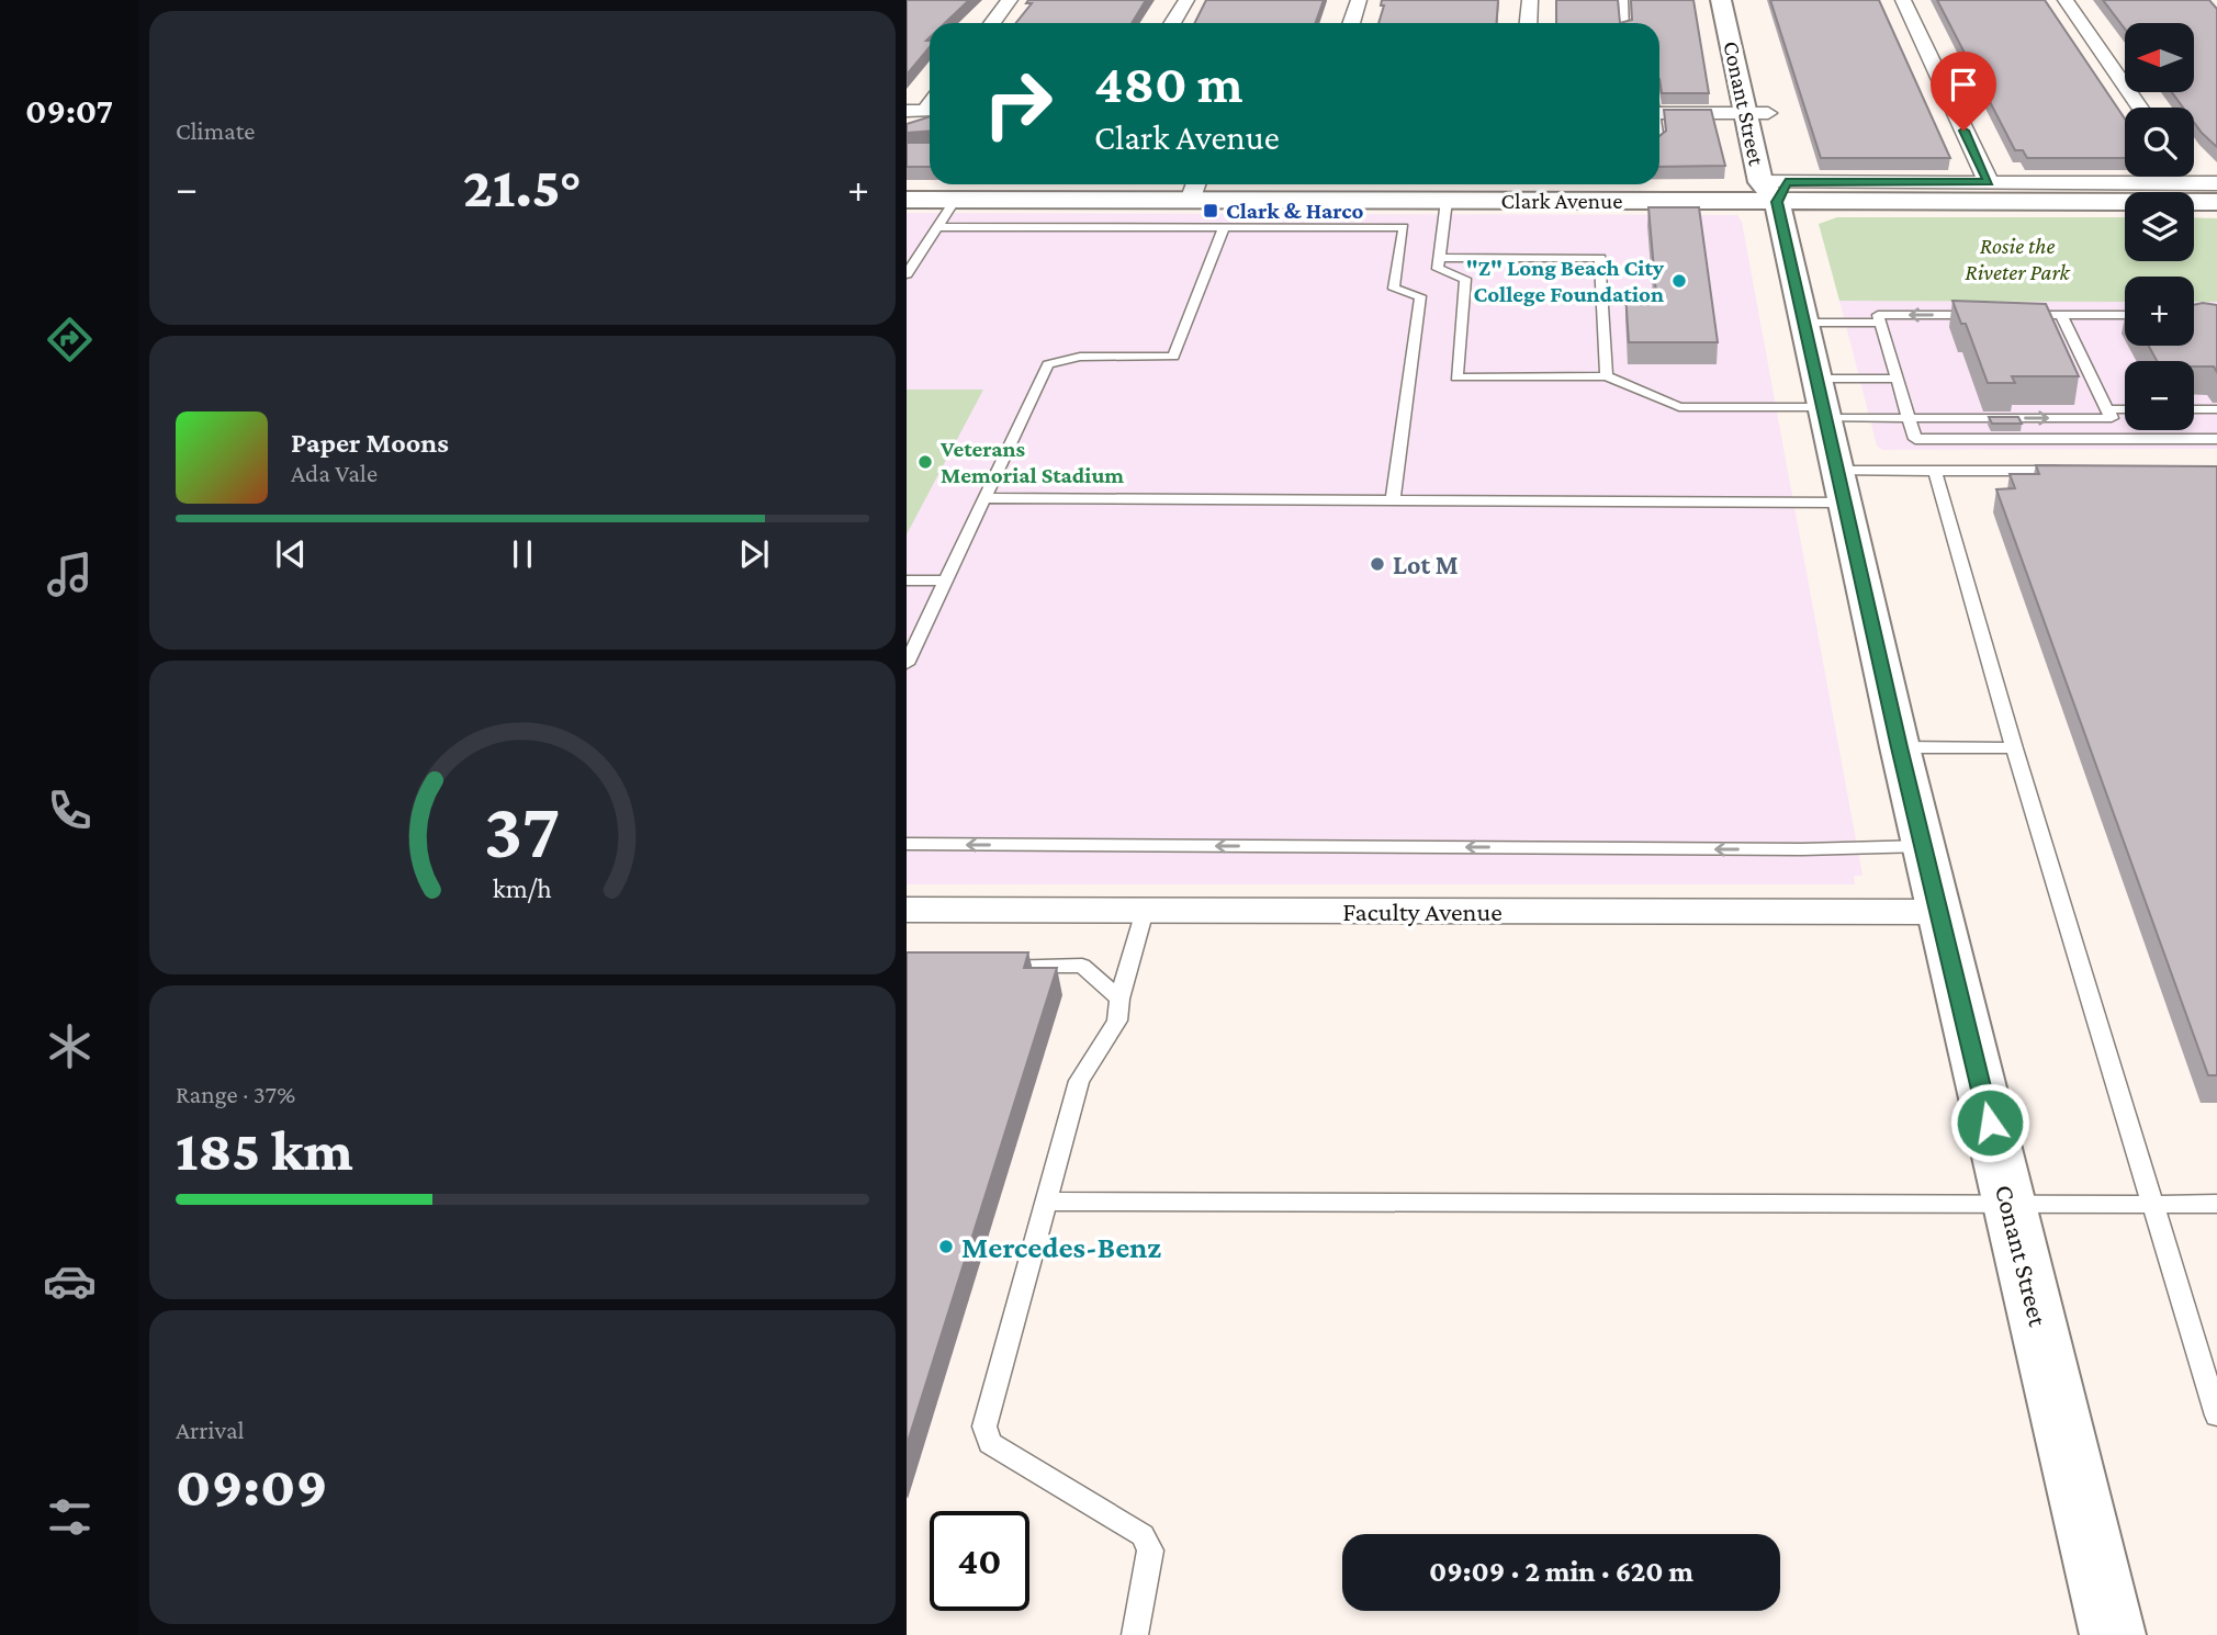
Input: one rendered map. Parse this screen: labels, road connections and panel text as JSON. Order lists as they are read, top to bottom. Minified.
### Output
{"streets":{"street":["Conant Street","Clark Avenue","Faculty Avenue"]},"crossings":[["Conant Street","Clark Avenue"],["Conant Street","Faculty Avenue"]],"parks":["Rosie the Riveter Park"],"places":{"transit":["Clark & Harco"],"other":["\"Z\" Long Beach City College Foundation","Veterans Memorial Stadium","Lot M","Mercedes-Benz"]},"north":"left","page":{"tabs":"09:07","tile":["Climate",["Range · 37%","185 km"],["Arrival","09:09"]],"map_buttons":["+","−"],"turn":["480 m","Clark Avenue"],"heat":["−","21.5°","+"],"song":["Paper Moons","Ada Vale"],"limit":"40","trip":"09:09 · 2 min · 620 m","gauge":["37","km/h"]}}
